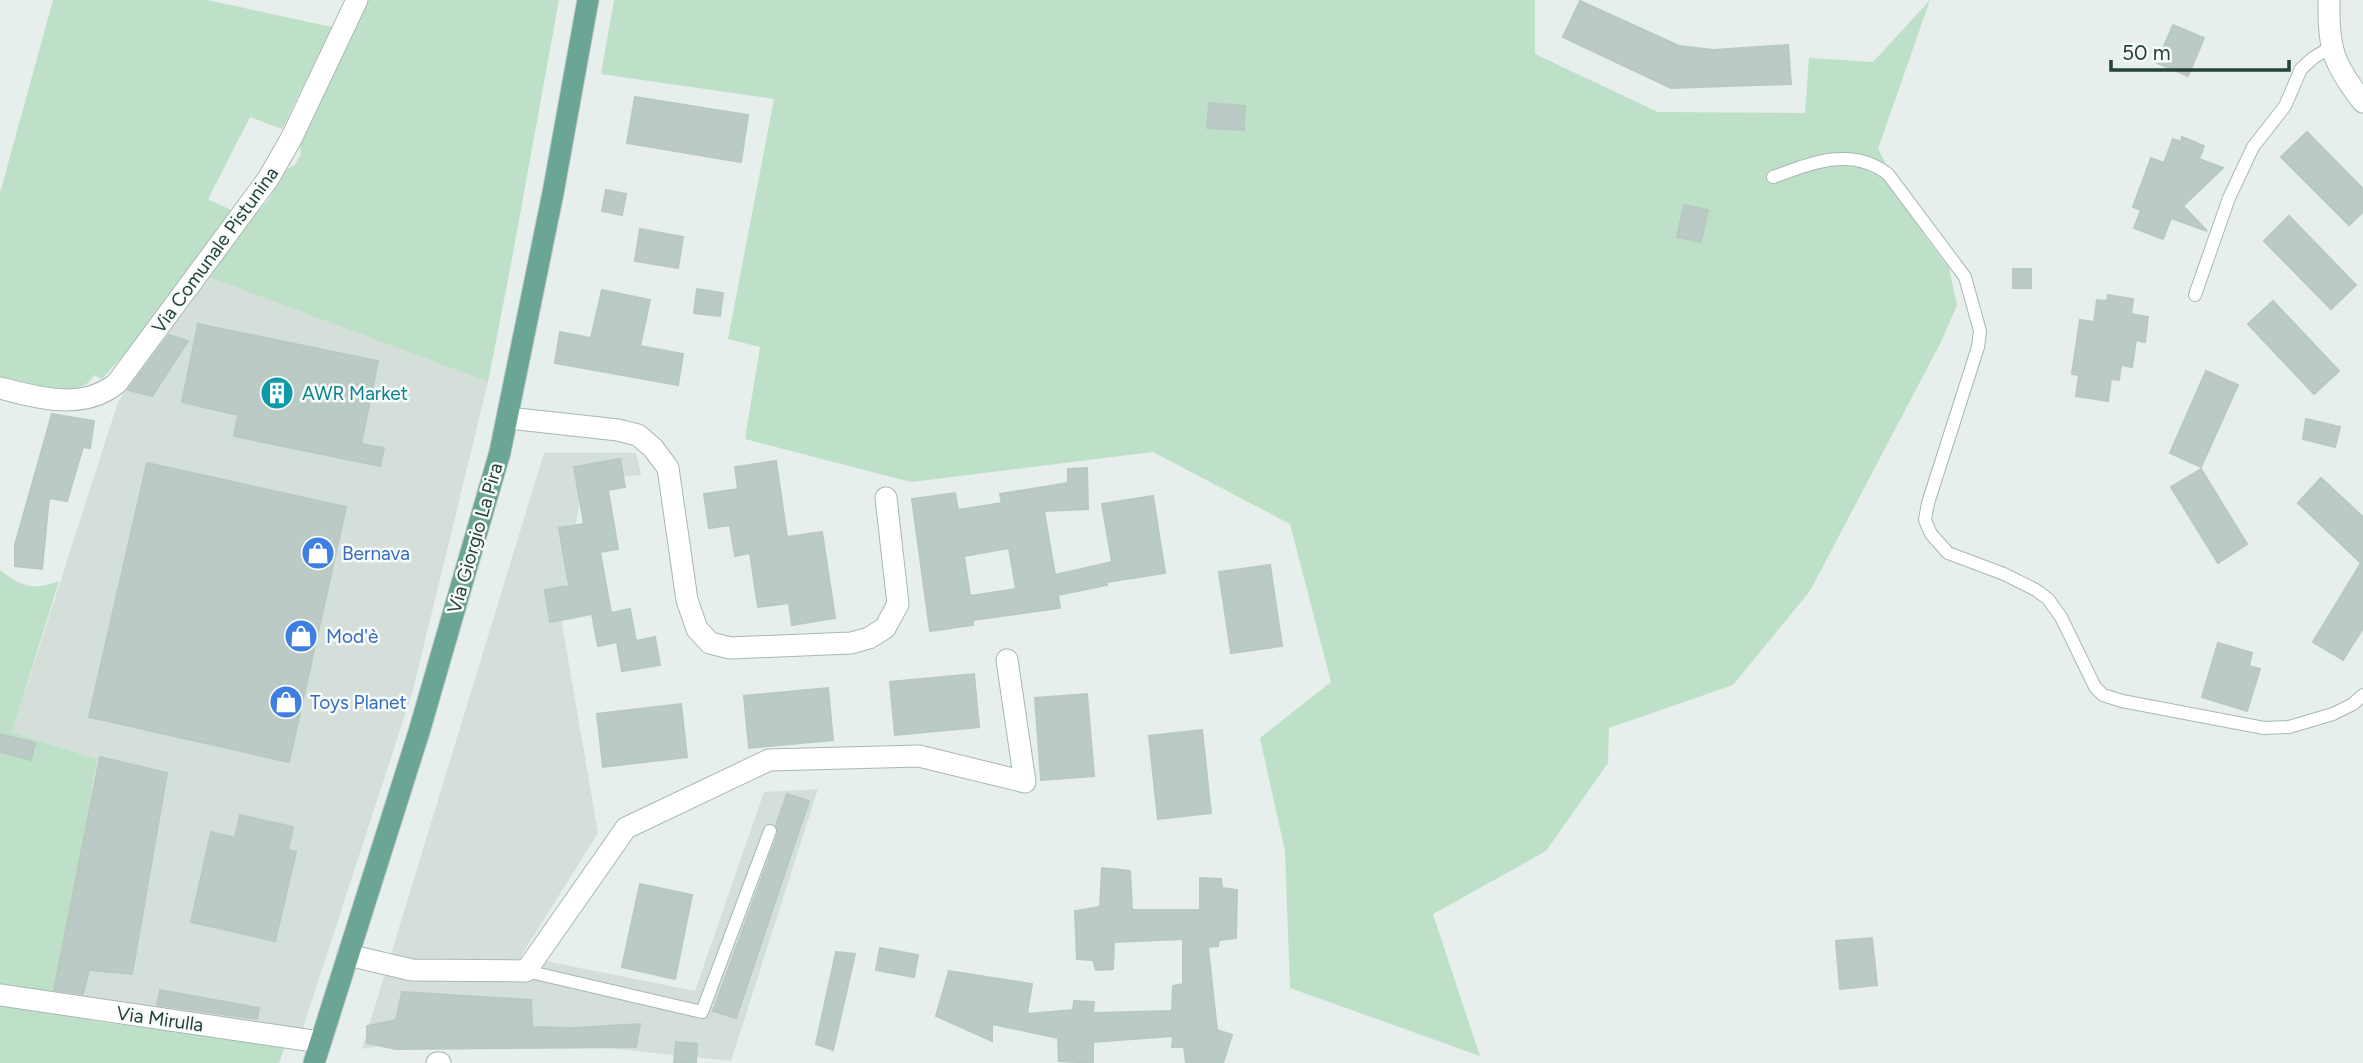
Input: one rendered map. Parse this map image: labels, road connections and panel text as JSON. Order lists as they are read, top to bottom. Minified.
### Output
{"streets":{"main road":["Via Giorgio La Pira"],"street":["Via Comunale Pistunina","Via Mirulla"]},"crossings":[["Via Giorgio La Pira","Via Mirulla"]],"places":{"building":["AWR Market"],"shop":["Bernava","Mod'è","Toys Planet"]},"scale_bar":"50 m"}
